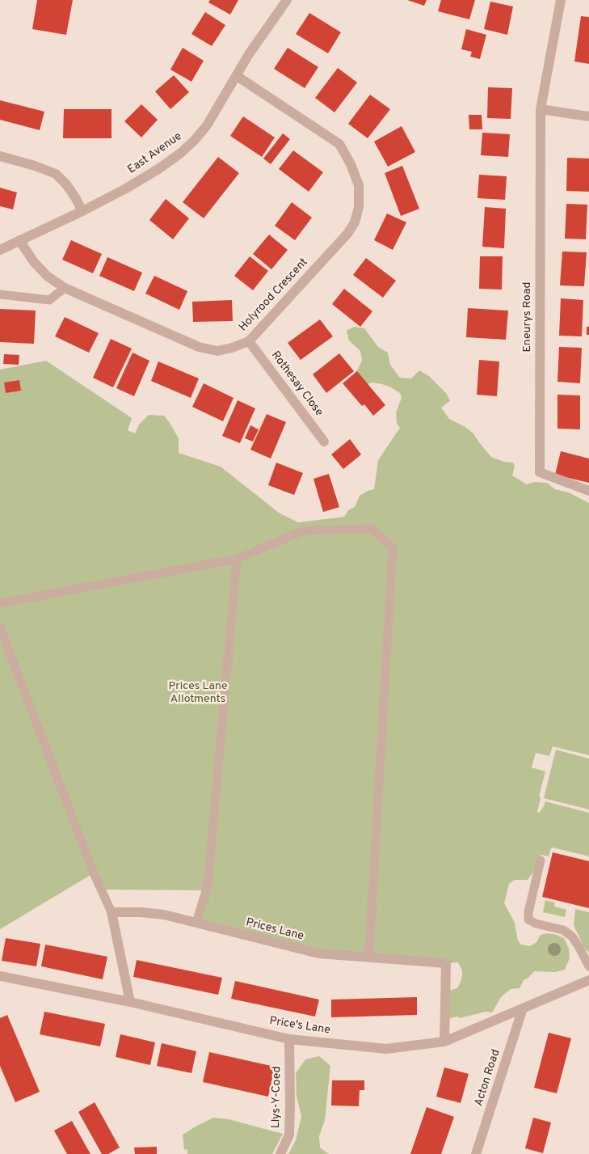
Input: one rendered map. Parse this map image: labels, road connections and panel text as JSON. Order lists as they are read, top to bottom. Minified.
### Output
{"streets":{"street":["East Avenue","Holyrood Crescent","Eneurys Road","Rothesay Close","Prices Lane","Price's Lane","Acton Road","Llys-Y-Coed"]},"crossings":[["East Avenue","Holyrood Crescent"],["Holyrood Crescent","Rothesay Close"],["Prices Lane","Price's Lane"],["Price's Lane","Acton Road"],["Price's Lane","Llys-Y-Coed"]],"parks":["Prices Lane Allotments"]}
